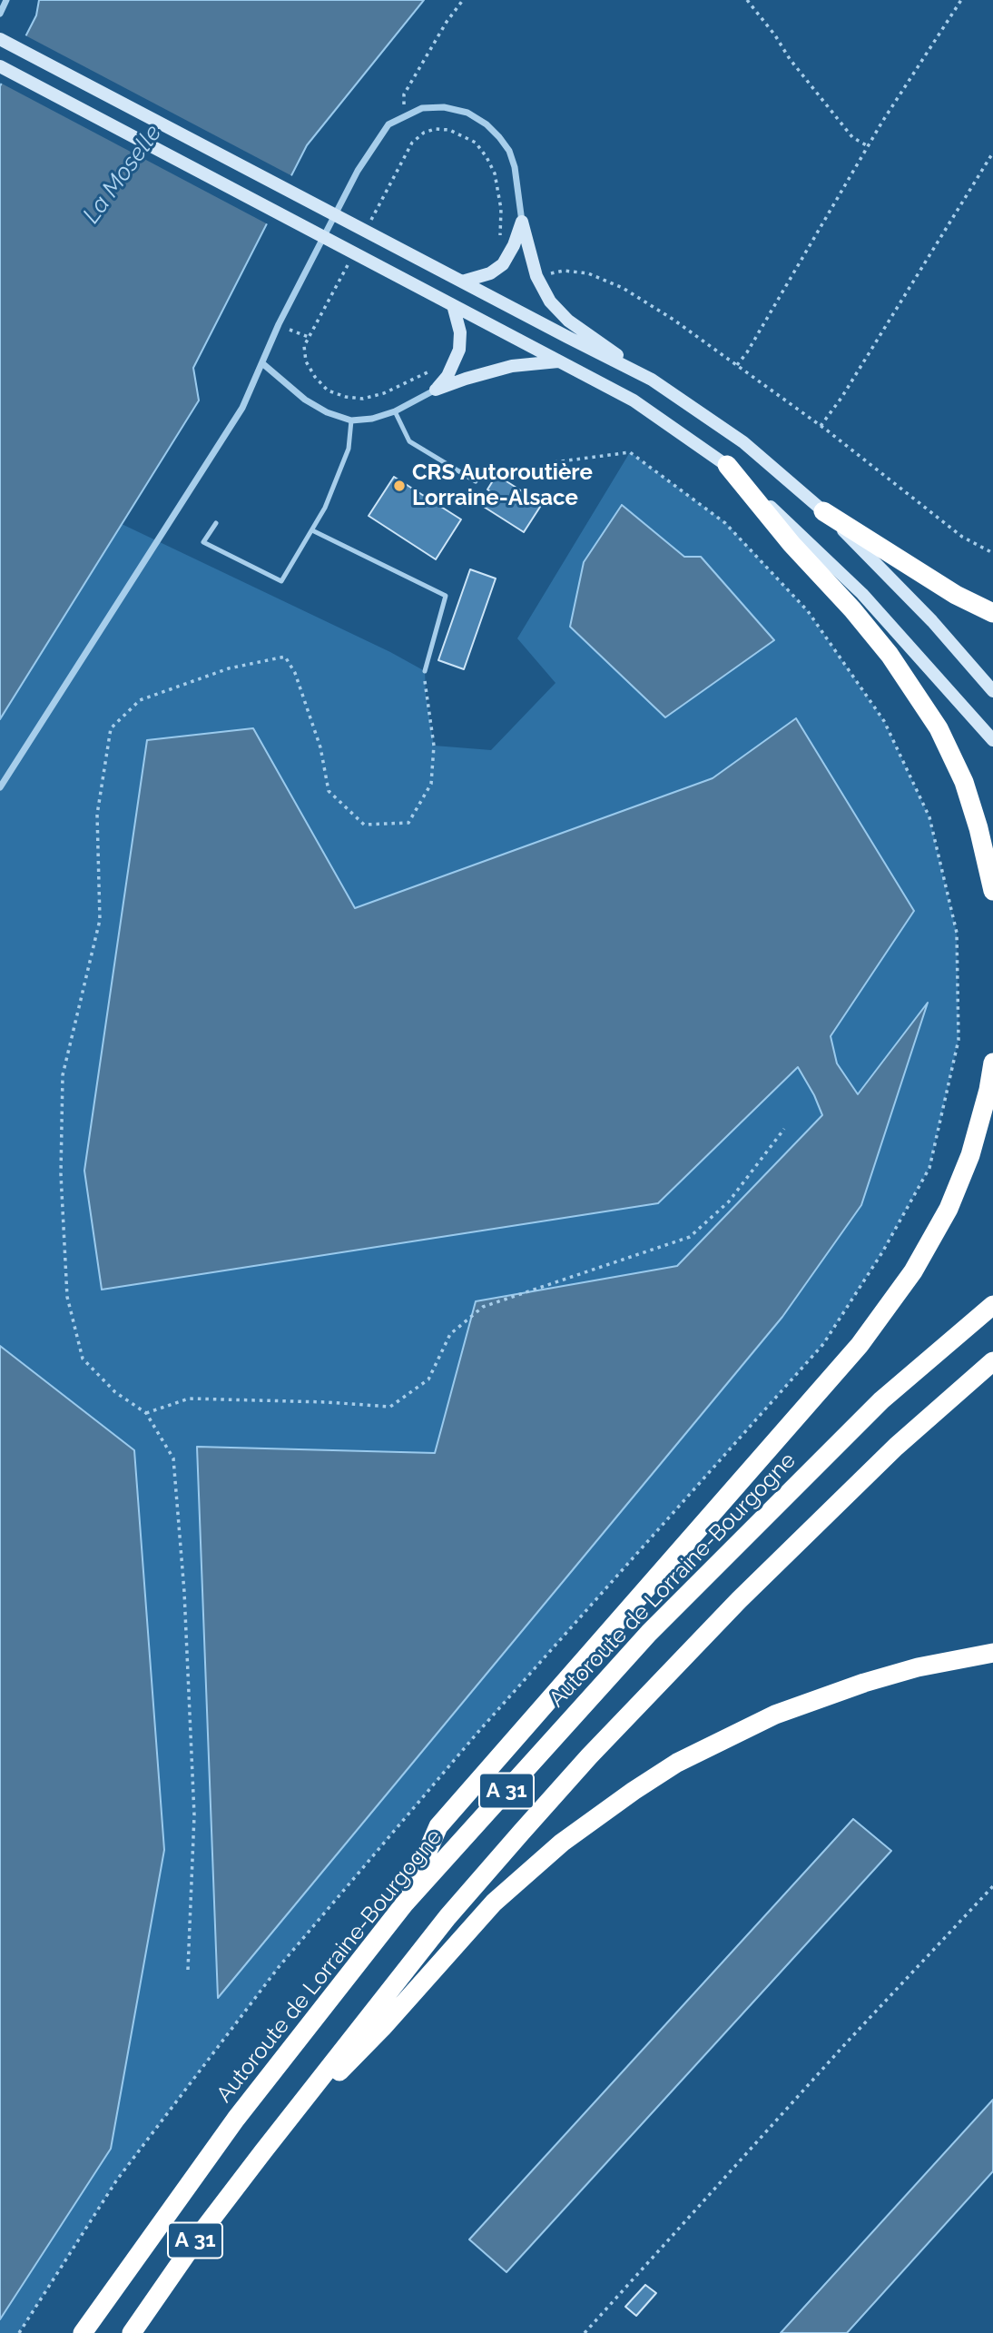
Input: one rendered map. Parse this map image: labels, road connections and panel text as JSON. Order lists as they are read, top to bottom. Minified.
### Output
{"streets":{"highway":["Autoroute de Lorraine-Bourgogne","A 31"]},"water":["La Moselle"],"places":["CRS Autoroutière Lorraine-Alsace"]}
